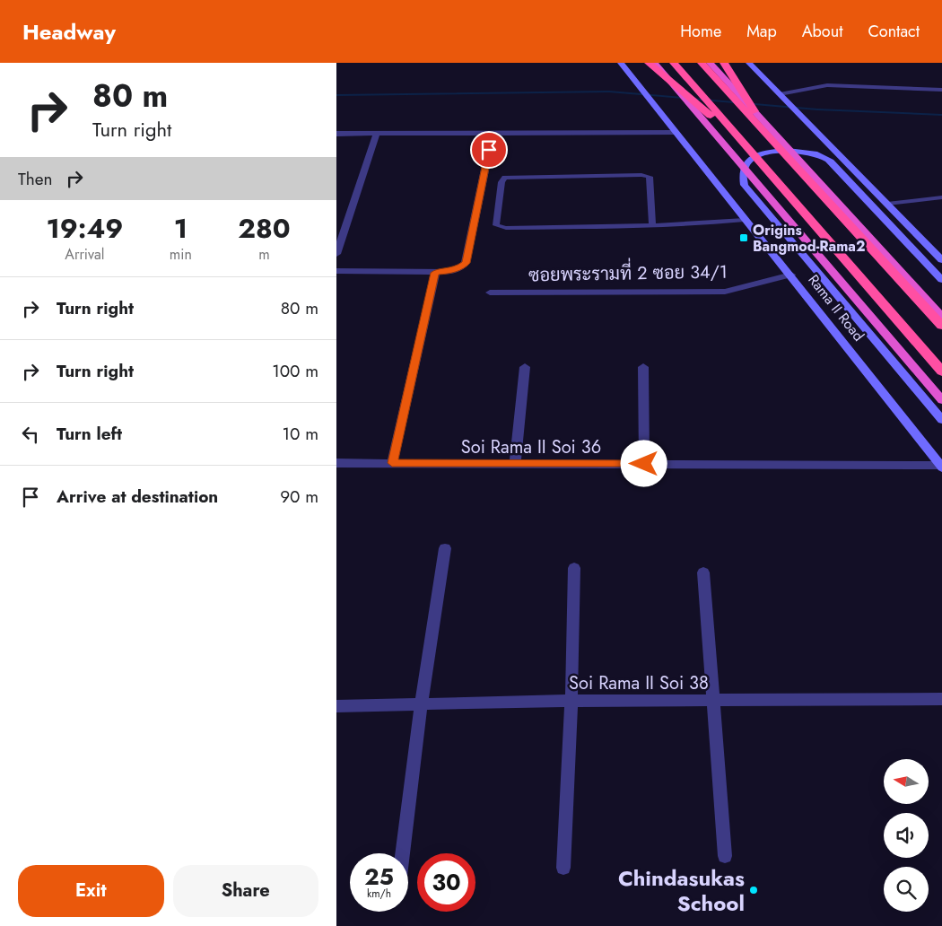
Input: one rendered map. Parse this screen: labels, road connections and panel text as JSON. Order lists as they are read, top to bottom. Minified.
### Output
{"streets":{"highway":["Rama II Road"],"street":["ซอยพระรามที่ 2 ซอย 34/1","Soi Rama II Soi 36","Soi Rama II Soi 38"]},"crossings":[["ซอยพระรามที่ 2 ซอย 34/1","Rama II Road"],["Rama II Road","Soi Rama II Soi 36"]],"places":{"transit":["Origins Bangmod-Rama2"],"other":["Chindasukas School"]},"north":"left","page":{"header":"Headway","nav":["Home","Map","About","Contact"],"turn":["80 m","Turn right"],"then":"Then","eta":["19:49","Arrival","1","min","280","m"],"list":[{"name":"Turn right","value":"80 m"},{"name":"Turn right","value":"100 m"},{"name":"Turn left","value":"10 m"},{"name":"Arrive at destination","value":"90 m"}],"speed":"25 km/h","limit":"30","buttons":["Exit","Share"]}}
